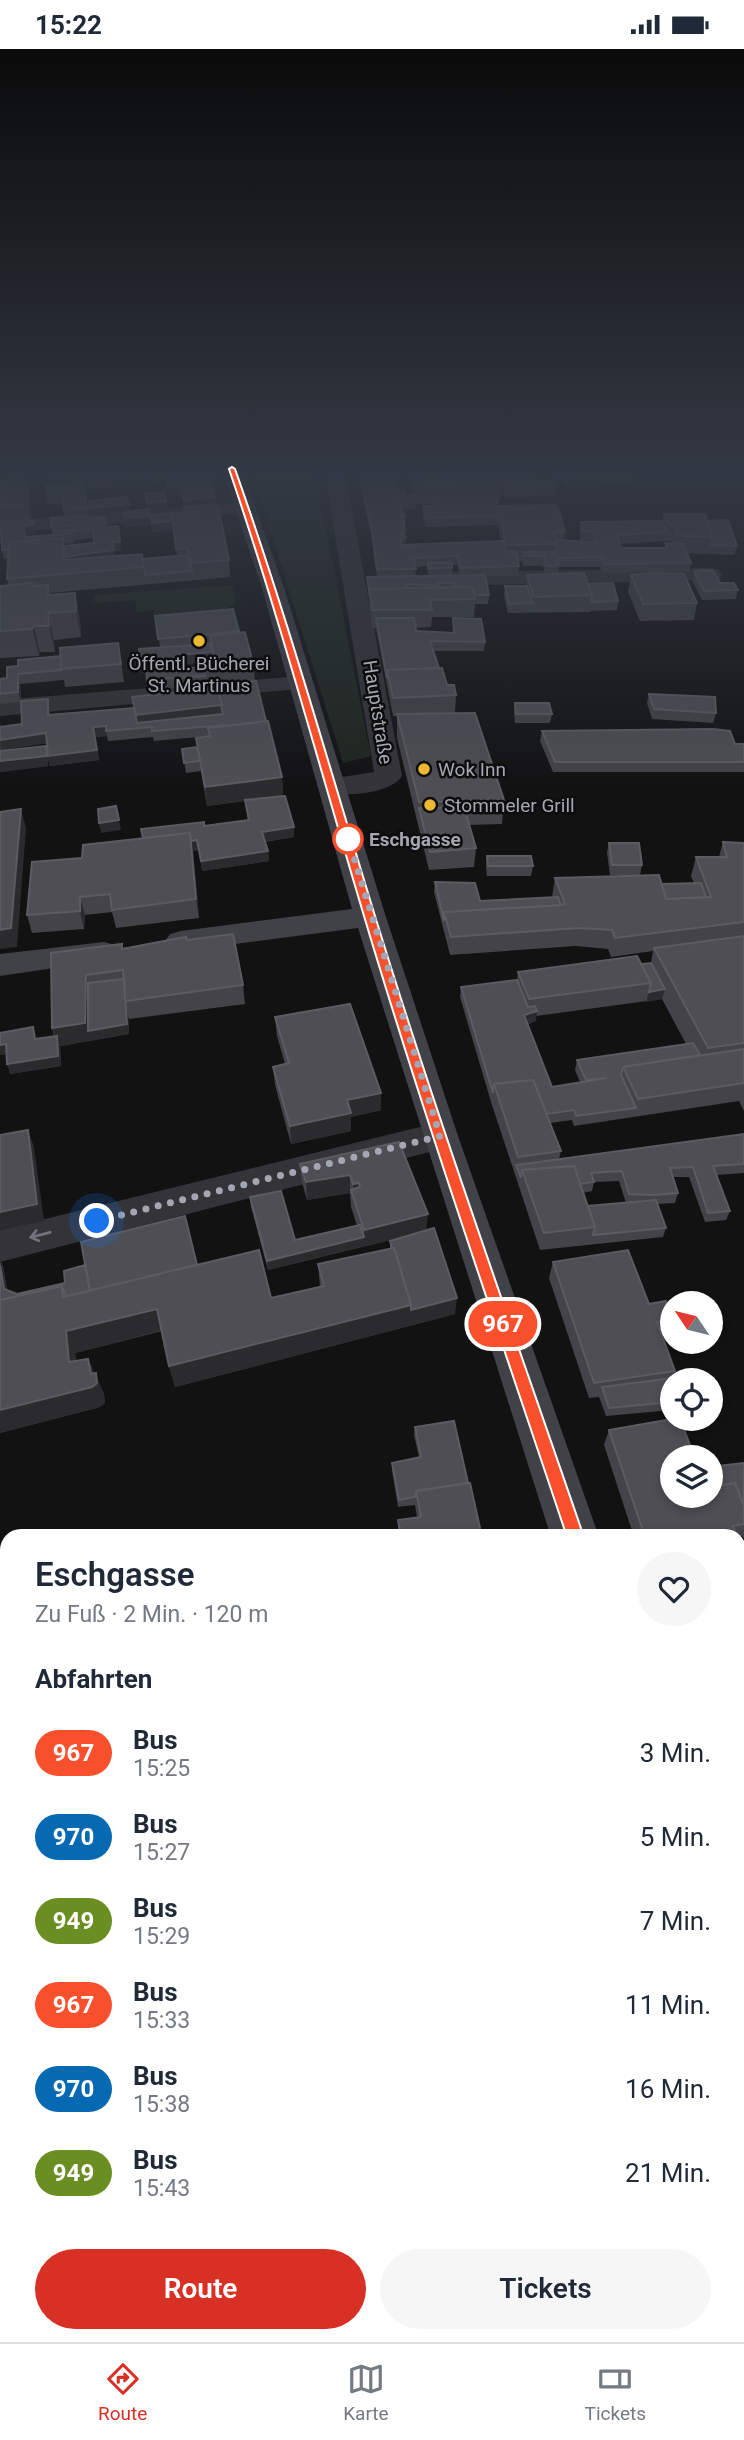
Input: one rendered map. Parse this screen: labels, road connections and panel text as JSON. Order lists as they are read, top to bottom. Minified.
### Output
{"streets":{"street":["Hauptstraße"]},"places":["Öffentl. Bücherei St. Martinus","Wok Inn","Stommeler Grill","Eschgasse"],"lines":["bus line 967"],"north":"top left","page":{"status":"15:22","on_map":"967","heading":[["Eschgasse","Zu Fuß · 2 Min. · 120 m"],"Abfahrten"],"list":[{"mark":"967","name":"Bus","note":"15:25","value":"3 Min."},{"mark":"970","name":"Bus","note":"15:27","value":"5 Min."},{"mark":"949","name":"Bus","note":"15:29","value":"7 Min."},{"mark":"967","name":"Bus","note":"15:33","value":"11 Min."},{"mark":"970","name":"Bus","note":"15:38","value":"16 Min."},{"mark":"949","name":"Bus","note":"15:43","value":"21 Min."}],"buttons":["Route","Tickets"],"tabs":["Route","Karte","Tickets"]}}
